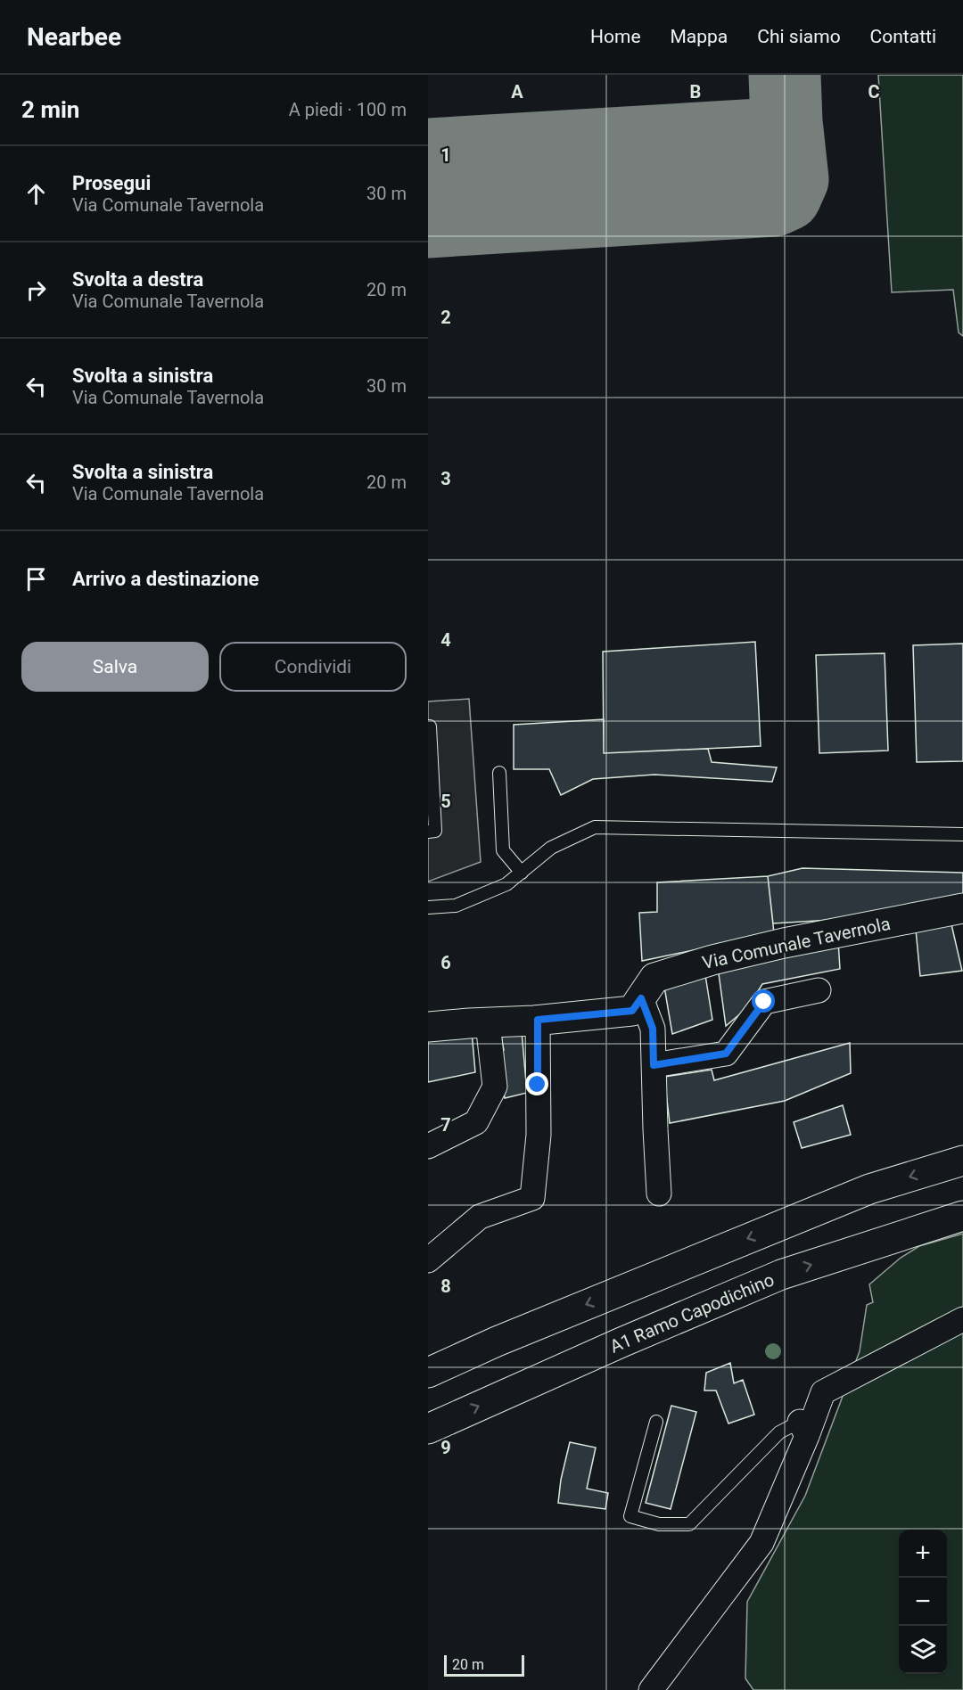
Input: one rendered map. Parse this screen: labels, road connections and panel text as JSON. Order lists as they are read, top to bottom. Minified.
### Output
{"streets":{"main road":["Via Comunale Tavernola","A1 Ramo Capodichino"]},"scale_bar":"20 m","page":{"header":"Nearbee","nav":["Home","Mappa","Chi siamo","Contatti"],"heading":["2 min","A piedi · 100 m"],"list":[["Prosegui","Via Comunale Tavernola","30 m"],["Svolta a destra","Via Comunale Tavernola","20 m"],["Svolta a sinistra","Via Comunale Tavernola","30 m"],["Svolta a sinistra","Via Comunale Tavernola","20 m"],"Arrivo a destinazione"],"buttons":["Salva","Condividi"],"map_buttons":["+","−"],"scale":"20 m"},"grid":{"columns":["A","B","C"],"rows":["1","2","3","4","5","6","7","8","9"]}}
